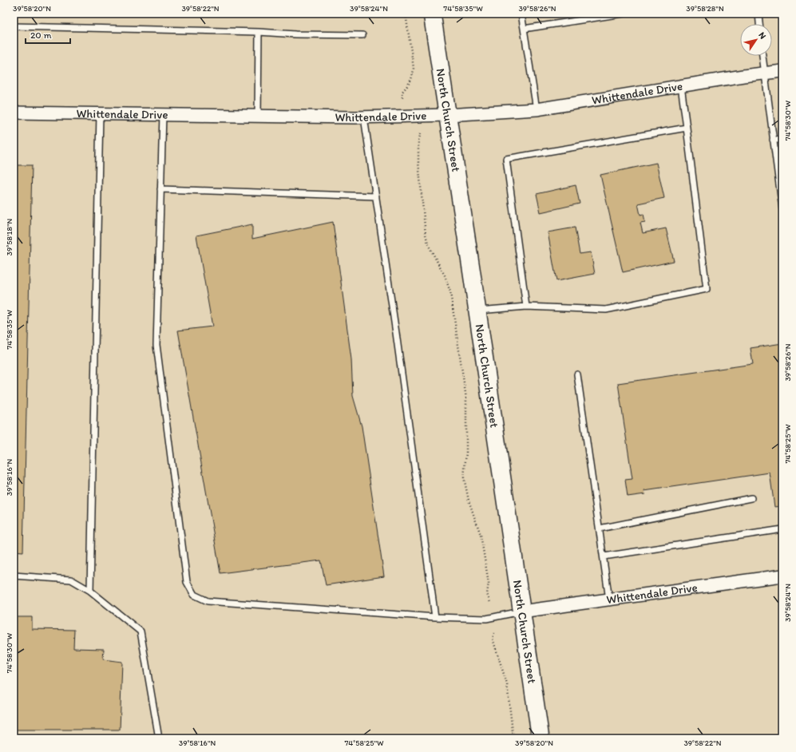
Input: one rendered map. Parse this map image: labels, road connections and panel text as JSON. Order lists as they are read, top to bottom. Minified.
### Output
{"streets":{"main road":["North Church Street"],"street":["Whittendale Drive"]},"crossings":[["Whittendale Drive","North Church Street"]],"scale_bar":"20 m","north":"top right","coordinates":["39°58'20\"N","39°58'22\"N","39°58'24\"N","74°58'35\"W","39°58'26\"N","39°58'28\"N","74°58'30\"W","39°58'18\"N","74°58'25\"W","39°58'16\"N"]}
